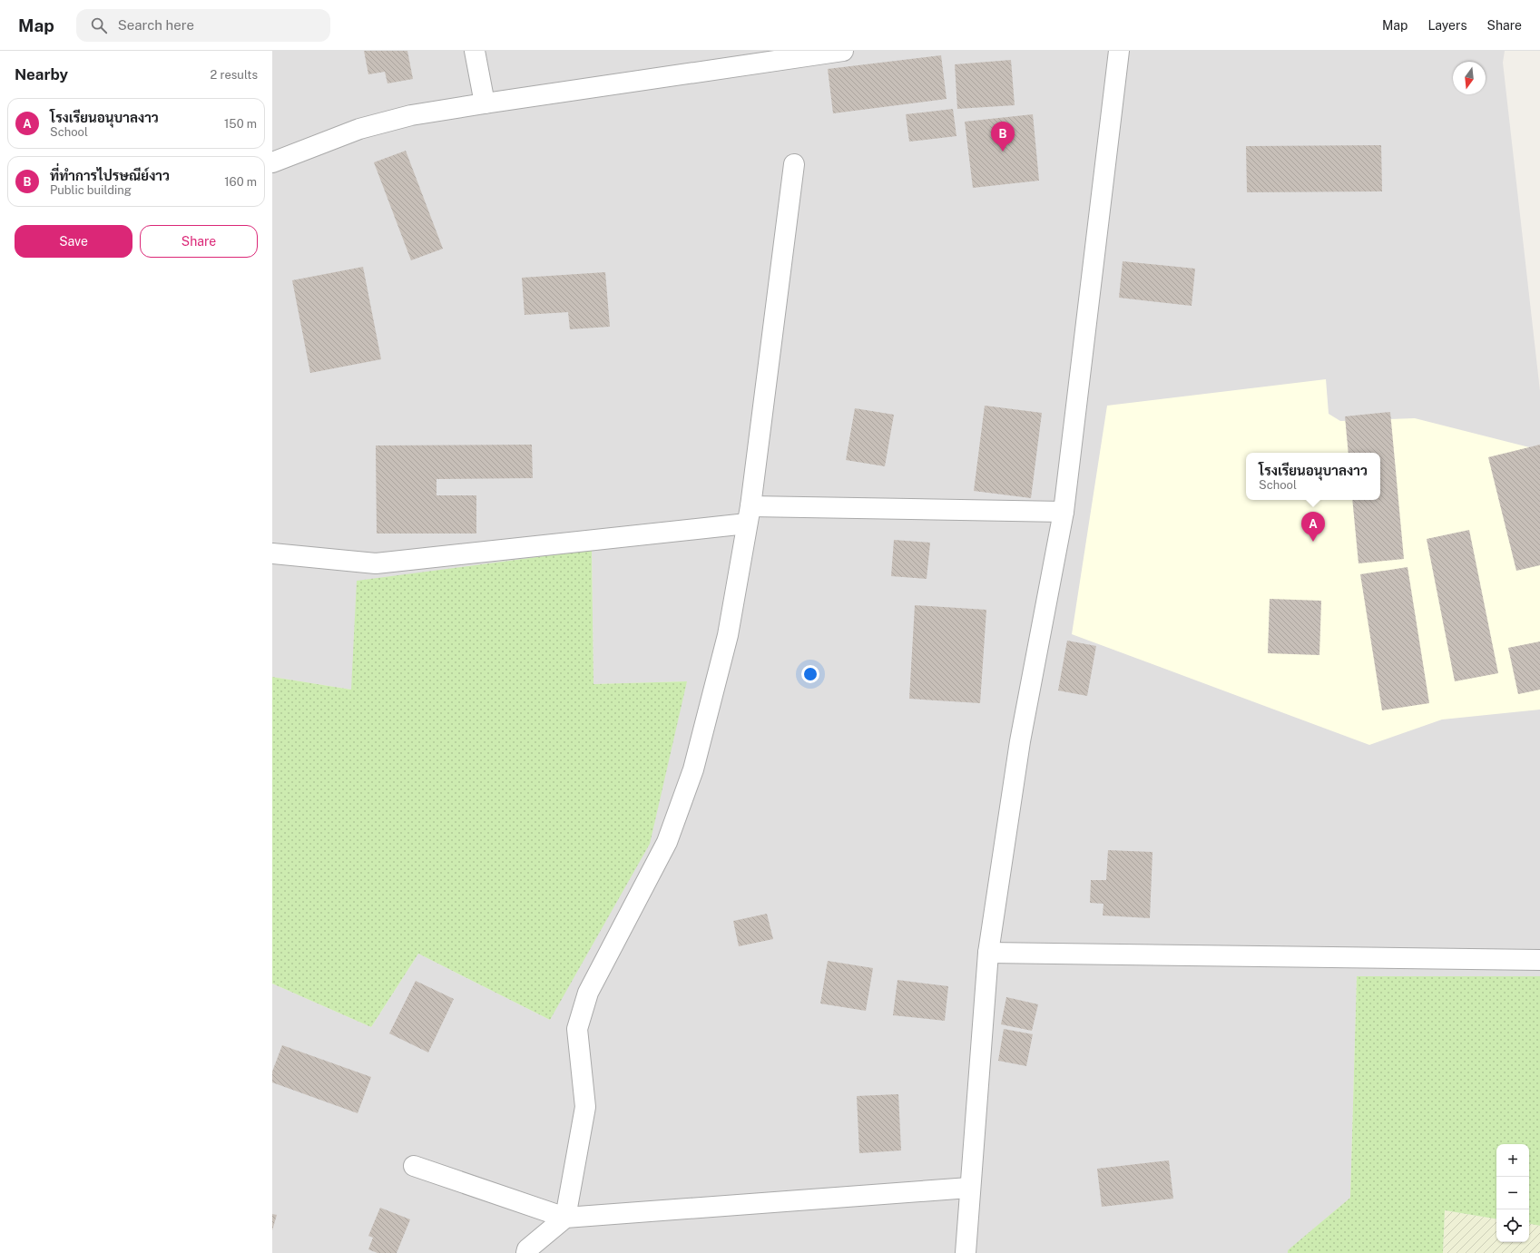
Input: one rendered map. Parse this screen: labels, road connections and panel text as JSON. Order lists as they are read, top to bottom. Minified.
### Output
{"north":"bottom","page":{"header":"Map","search":"Search here","nav":["Map","Layers","Share"],"heading":["Nearby","2 results"],"list":[{"mark":"A","name":"โรงเรียนอนุบาลงาว","note":"School","value":"150 m"},{"mark":"B","name":"ที่ทำการไปรษณีย์งาว","note":"Public building","value":"160 m"}],"pins":["B","A"],"buttons":["Save","Share"],"popup":["โรงเรียนอนุบาลงาว","School"],"map_buttons":["+","−"]}}
